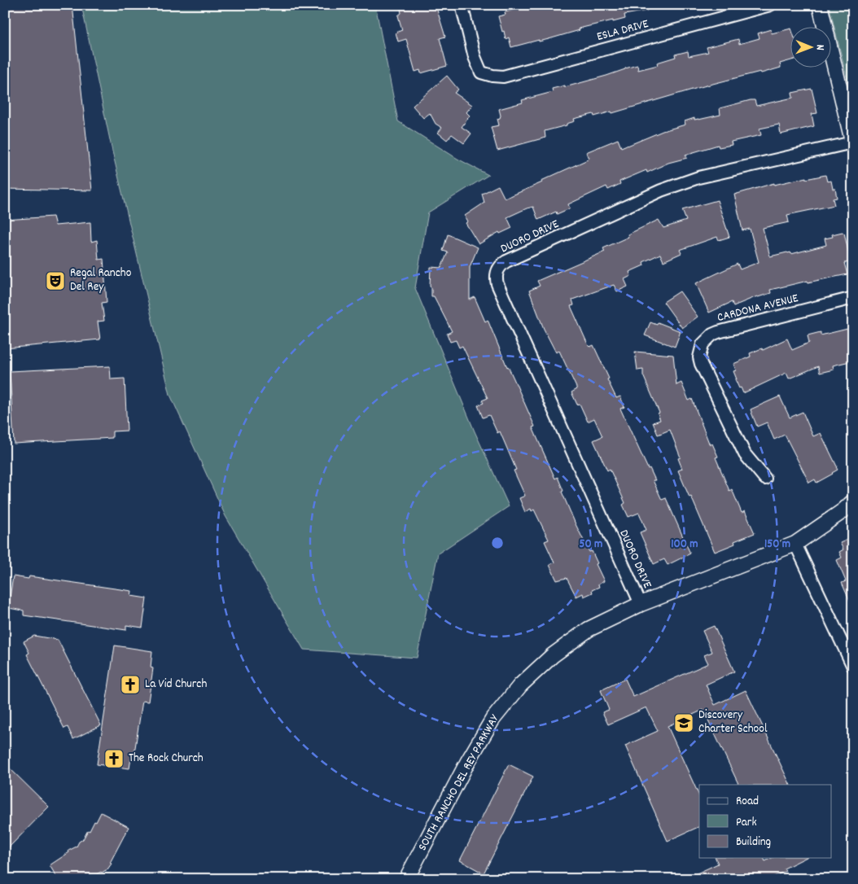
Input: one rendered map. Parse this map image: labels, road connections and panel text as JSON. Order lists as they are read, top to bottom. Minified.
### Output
{"streets":{"street":["ESLA DRIVE","DUORO DRIVE","CARDONA AVENUE","SOUTH RANCHO DEL REY PARKWAY"]},"crossings":[["DUORO DRIVE","SOUTH RANCHO DEL REY PARKWAY"]],"places":{"theatre":["Regal Rancho Del Rey"],"church":["La Vid Church","The Rock Church"],"school or university":["Discovery Charter School"]},"legend":["Road","Park","Building"],"north":"right","rings":["50 m","100 m","150 m"]}
